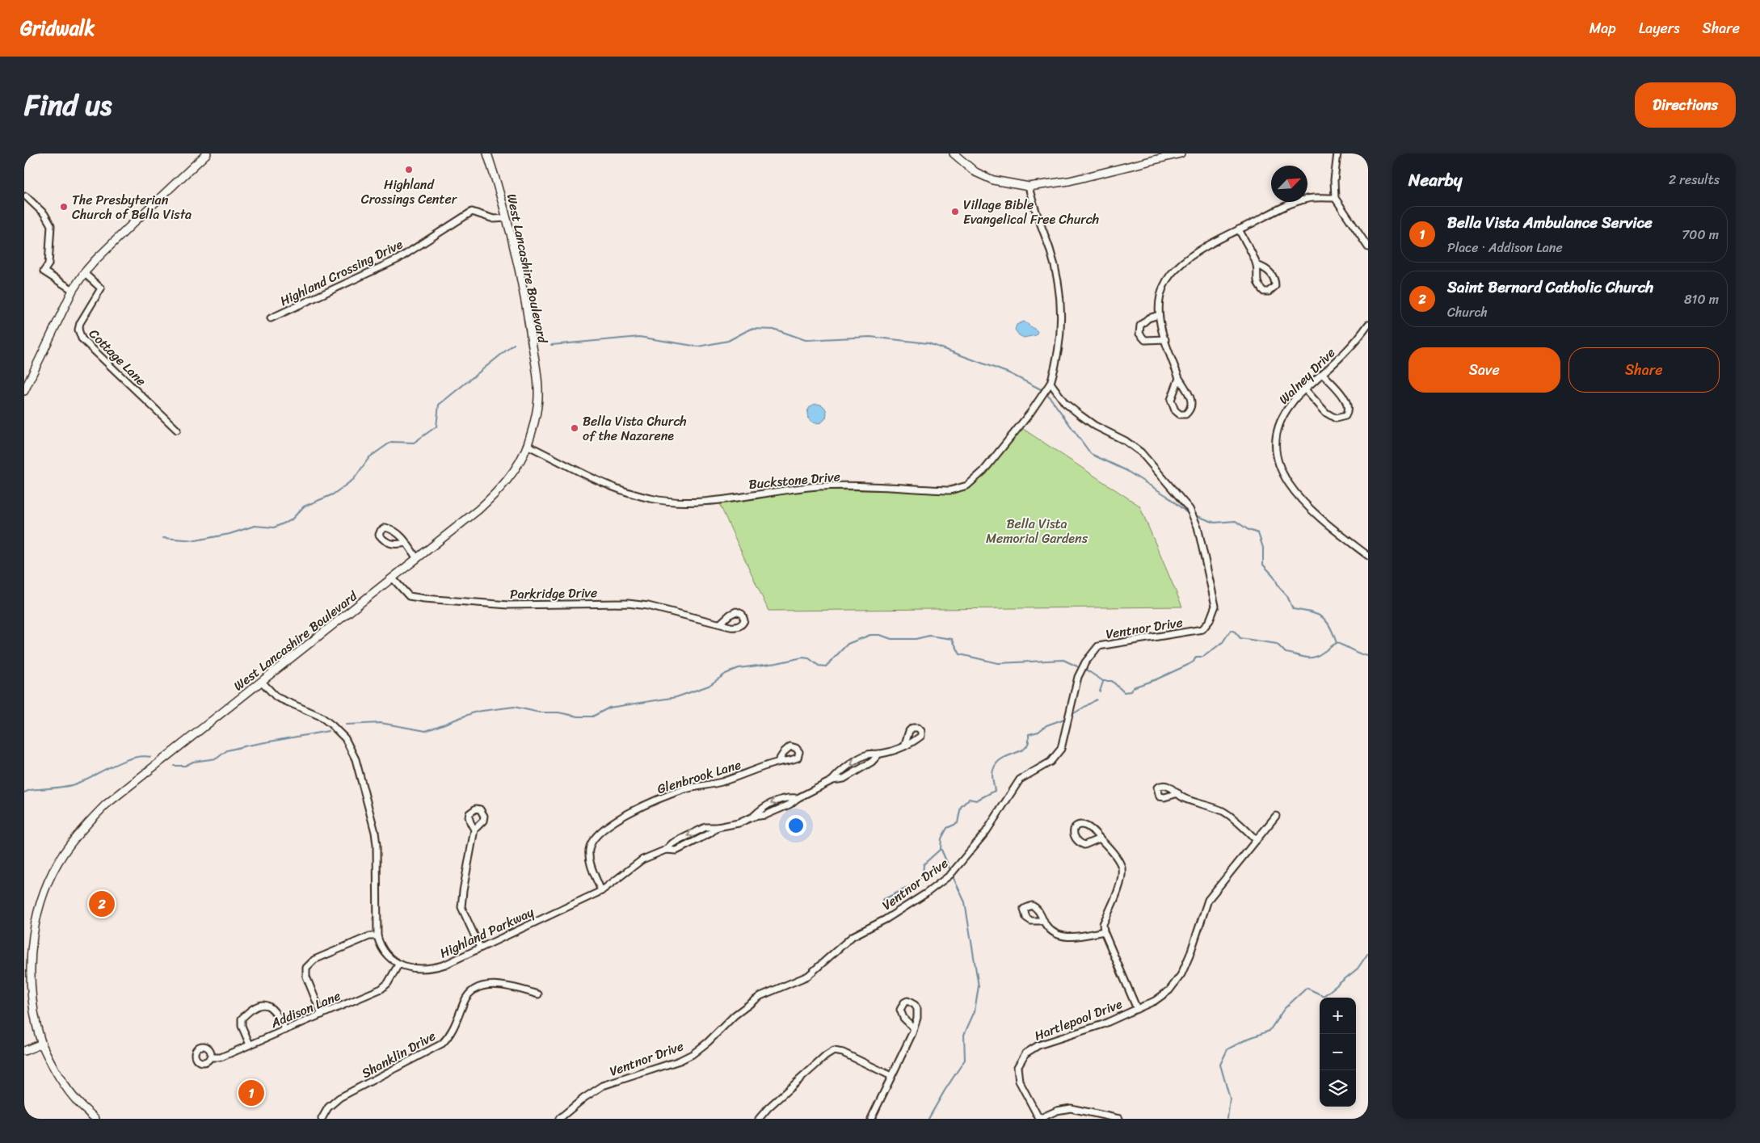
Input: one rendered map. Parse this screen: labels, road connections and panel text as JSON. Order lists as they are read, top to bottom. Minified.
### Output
{"streets":{"main road":["West Lancashire Boulevard"],"street":["Highland Crossing Drive","Cottage Lane","Walney Drive","Buckstone Drive","Parkridge Drive","Ventnor Drive","Glenbrook Lane","Highland Parkway","Addison Lane","Hartlepool Drive","Shanklin Drive"]},"crossings":[["West Lancashire Boulevard","Highland Crossing Drive"],["West Lancashire Boulevard","Buckstone Drive"],["West Lancashire Boulevard","Parkridge Drive"],["Buckstone Drive","Ventnor Drive"],["Glenbrook Lane","Highland Parkway"],["Highland Parkway","Addison Lane"]],"parks":["Bella Vista Memorial Gardens"],"places":["Highland Crossings Center","The Presbyterian Church of Bella Vista","Village Bible Evangelical Free Church","Bella Vista Church of the Nazarene"],"north":"top right","page":{"header":"Gridwalk","nav":["Map","Layers","Share"],"title":"Find us","buttons":["Directions",["Save","Share"]],"heading":["Nearby","2 results"],"list":[{"mark":"1","name":"Bella Vista Ambulance Service","note":"Place · Addison Lane","value":"700 m"},{"mark":"2","name":"Saint Bernard Catholic Church","note":"Church","value":"810 m"}],"pins":["2","1"],"map_buttons":["+","−"]}}
